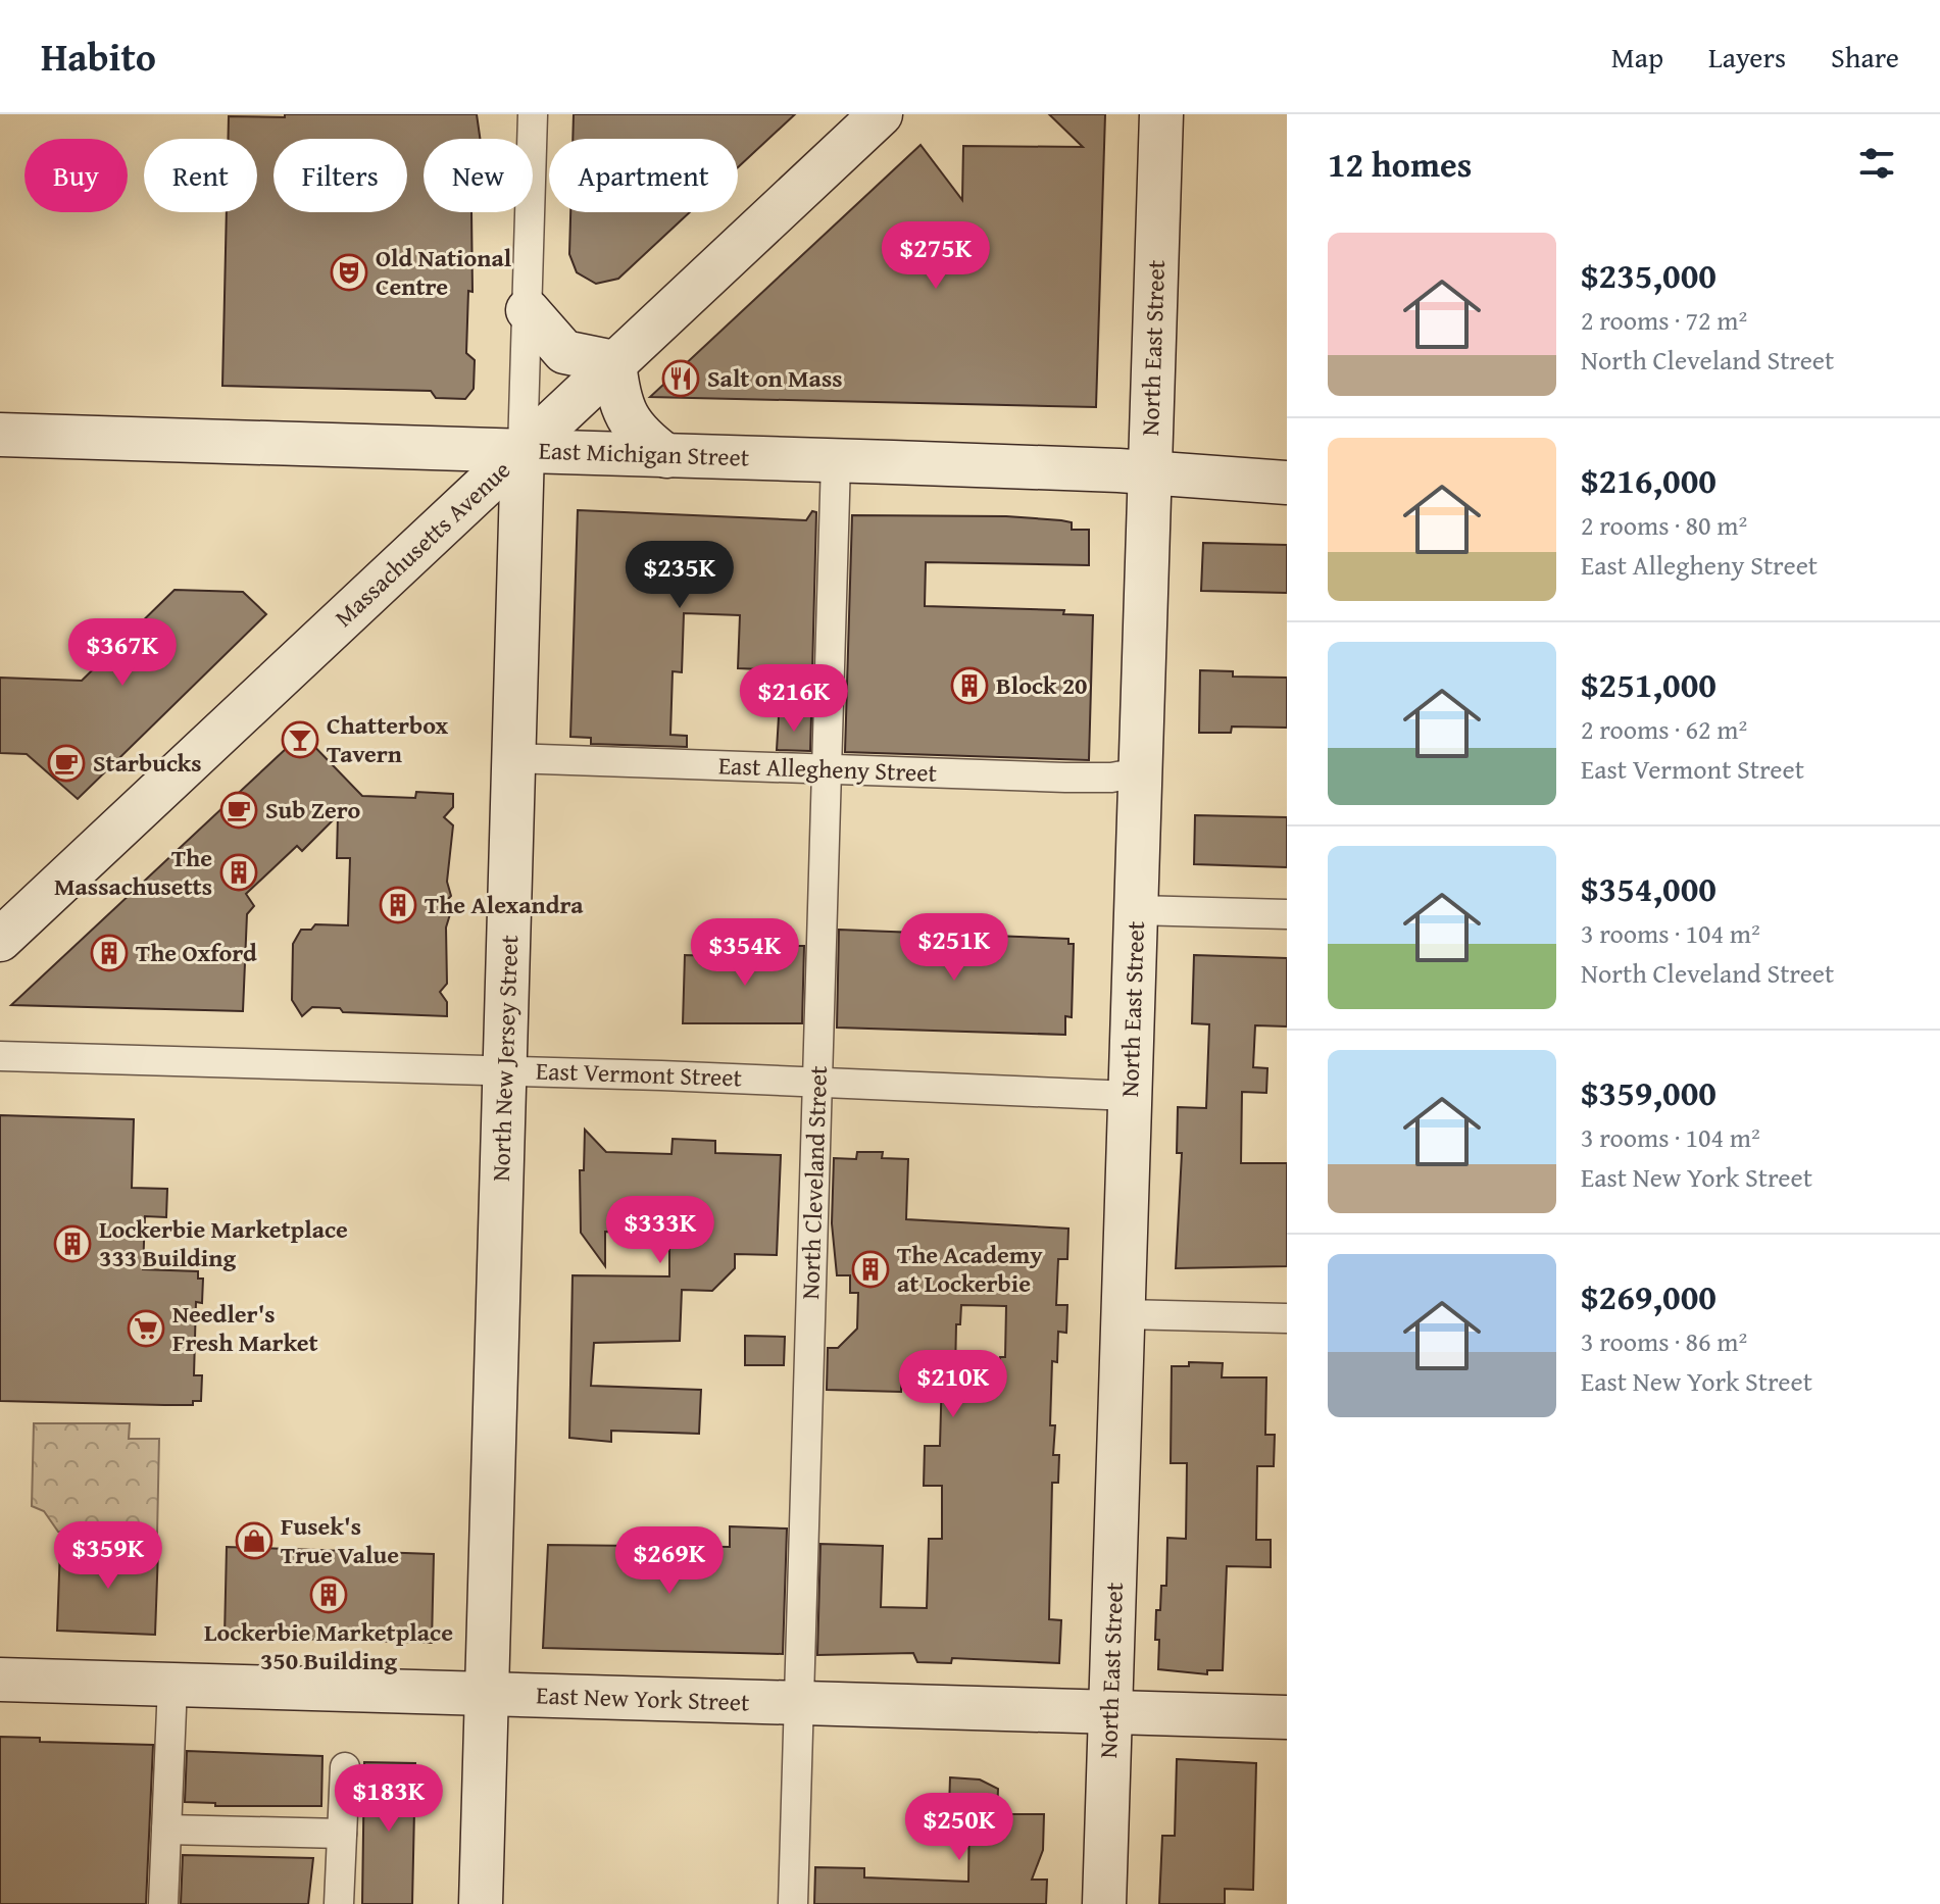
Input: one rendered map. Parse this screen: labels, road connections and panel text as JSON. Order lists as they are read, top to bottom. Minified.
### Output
{"streets":{"main road":["North East Street","East Michigan Street","Massachusetts Avenue","North New Jersey Street","East New York Street"],"street":["East Allegheny Street","East Vermont Street","North Cleveland Street"]},"crossings":[["North East Street","East Michigan Street"],["North East Street","East Allegheny Street"],["North East Street","East Vermont Street"],["North East Street","East New York Street"],["East Michigan Street","Massachusetts Avenue"],["East Michigan Street","North New Jersey Street"],["East Michigan Street","North Cleveland Street"],["Massachusetts Avenue","North New Jersey Street"],["East Allegheny Street","North New Jersey Street"],["East Allegheny Street","North Cleveland Street"],["North New Jersey Street","East Vermont Street"],["North New Jersey Street","East New York Street"],["East Vermont Street","North Cleveland Street"],["North Cleveland Street","East New York Street"]],"places":{"theatre":["Old National Centre"],"restaurant":["Salt on Mass"],"building":["Block 20","The Massachusetts","The Alexandra","The Oxford","Lockerbie Marketplace 333 Building","The Academy at Lockerbie","Lockerbie Marketplace 350 Building"],"bar":["Chatterbox Tavern"],"cafe":["Starbucks","Sub Zero"],"supermarket":["Needler's Fresh Market"],"shop":["Fusek's True Value"]},"page":{"header":"Habito","nav":["Map","Layers","Share"],"heading":"12 homes","chip":["Buy","Rent","Filters","New","Apartment"],"list":[{"name":"$235,000","note":"2 rooms · 72 m² · North Cleveland Street"},{"name":"$216,000","note":"2 rooms · 80 m² · East Allegheny Street"},{"name":"$251,000","note":"2 rooms · 62 m² · East Vermont Street"},{"name":"$354,000","note":"3 rooms · 104 m² · North Cleveland Street"},{"name":"$359,000","note":"3 rooms · 104 m² · East New York Street"},{"name":"$269,000","note":"3 rooms · 86 m² · East New York Street"}],"price":["$275K","$235K","$367K","$216K","$251K","$354K","$333K","$210K","$359K","$269K","$183K","$250K"]}}
